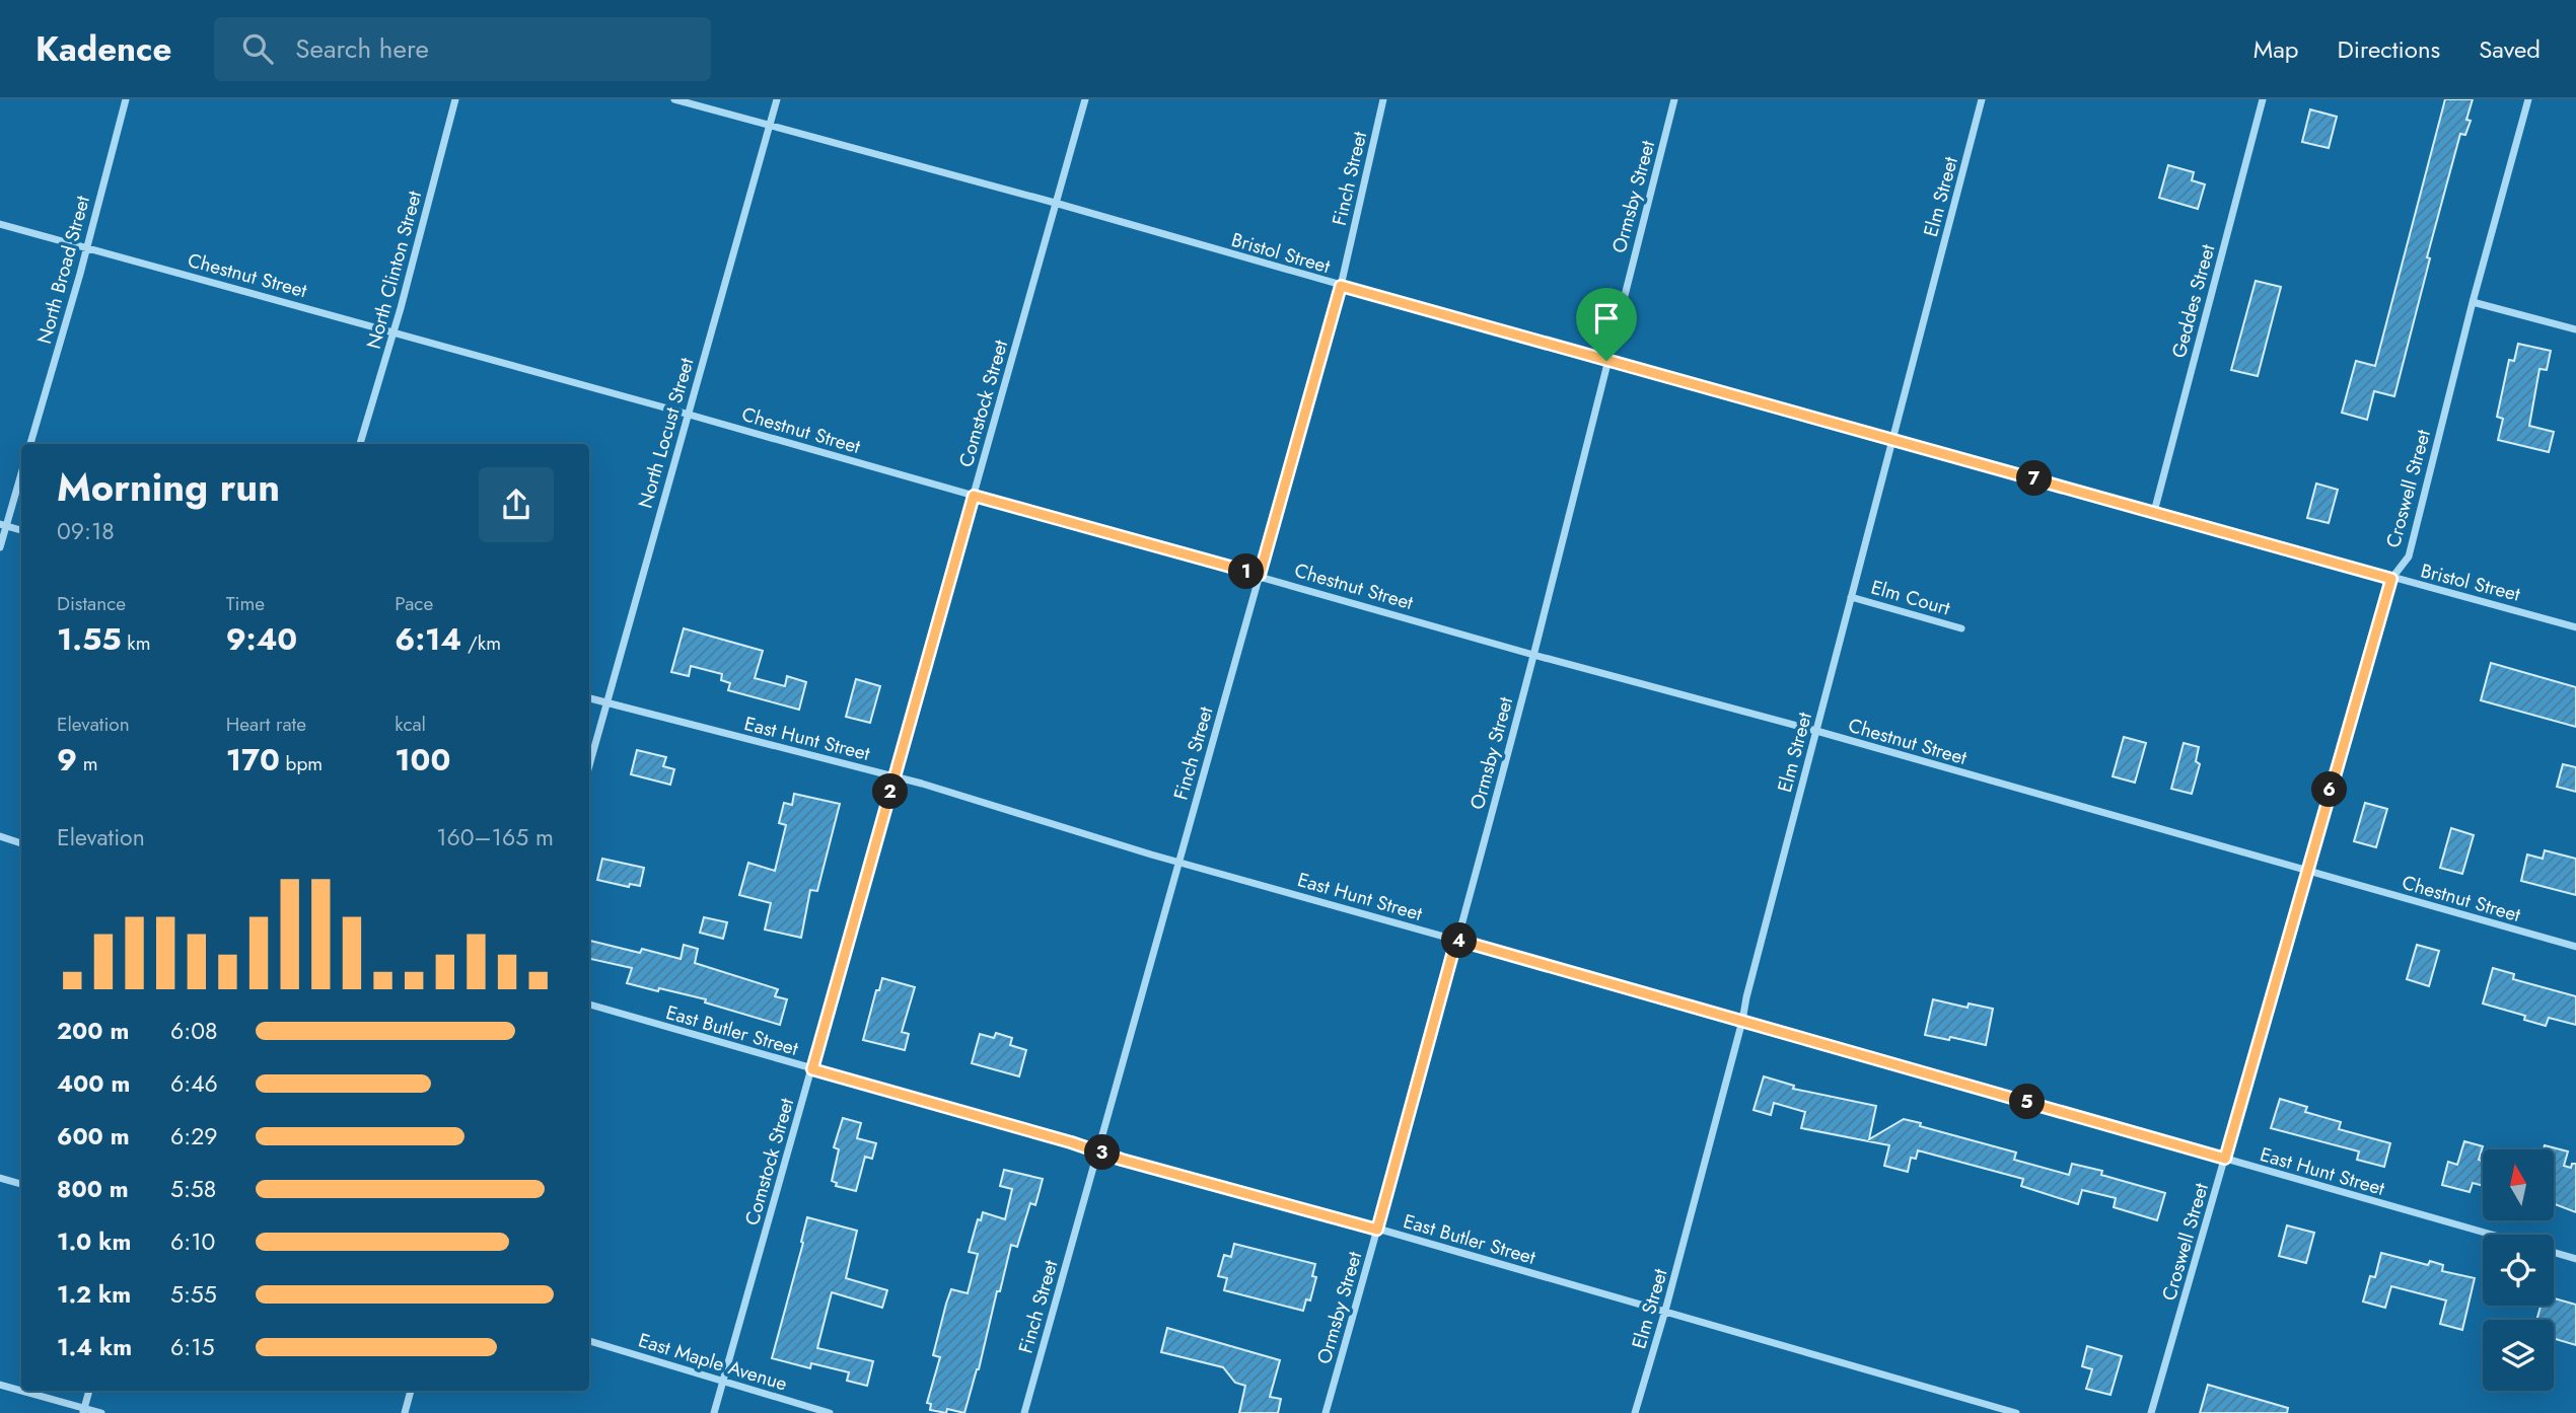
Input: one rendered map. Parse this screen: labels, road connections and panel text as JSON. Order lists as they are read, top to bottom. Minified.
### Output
{"streets":{"street":["Finch Street","Ormsby Street","Elm Street","Bristol Street","North Broad Street","North Clinton Street","Chestnut Street","Geddes Street","Comstock Street","North Locust Street","Croswell Street","Elm Court","East Hunt Street","East Butler Street","East Maple Avenue"]},"crossings":[["Finch Street","Bristol Street"],["Finch Street","Chestnut Street"],["Finch Street","East Hunt Street"],["Finch Street","East Butler Street"],["Ormsby Street","Bristol Street"],["Ormsby Street","Chestnut Street"],["Ormsby Street","East Hunt Street"],["Ormsby Street","East Butler Street"],["Elm Street","Bristol Street"],["Elm Street","Chestnut Street"],["Elm Street","Elm Court"],["Elm Street","East Hunt Street"],["Elm Street","East Butler Street"],["Bristol Street","Geddes Street"],["Bristol Street","Comstock Street"],["Bristol Street","North Locust Street"],["Bristol Street","Croswell Street"],["North Broad Street","Chestnut Street"],["North Clinton Street","Chestnut Street"],["Chestnut Street","Comstock Street"],["Chestnut Street","North Locust Street"],["Chestnut Street","Croswell Street"],["Comstock Street","East Hunt Street"],["Comstock Street","East Butler Street"],["Comstock Street","East Maple Avenue"],["North Locust Street","East Hunt Street"],["Croswell Street","East Hunt Street"]],"north":"top","page":{"header":"Kadence","search":"Search here","nav":["Map","Directions","Saved"],"heading":["Morning run","09:18"],"pins":["7","1","6","2","4","5","3"],"stats":[["Distance","1.55 km"],["Time","9:40"],["Pace","6:14 /km"],["Elevation","9 m"],["Heart rate","170 bpm"],["kcal","100"]],"chart":["Elevation","160–165 m"],"list":[{"name":"200 m","note":"6:08"},{"name":"400 m","note":"6:46"},{"name":"600 m","note":"6:29"},{"name":"800 m","note":"5:58"},{"name":"1.0 km","note":"6:10"},{"name":"1.2 km","note":"5:55"},{"name":"1.4 km","note":"6:15"}]}}
